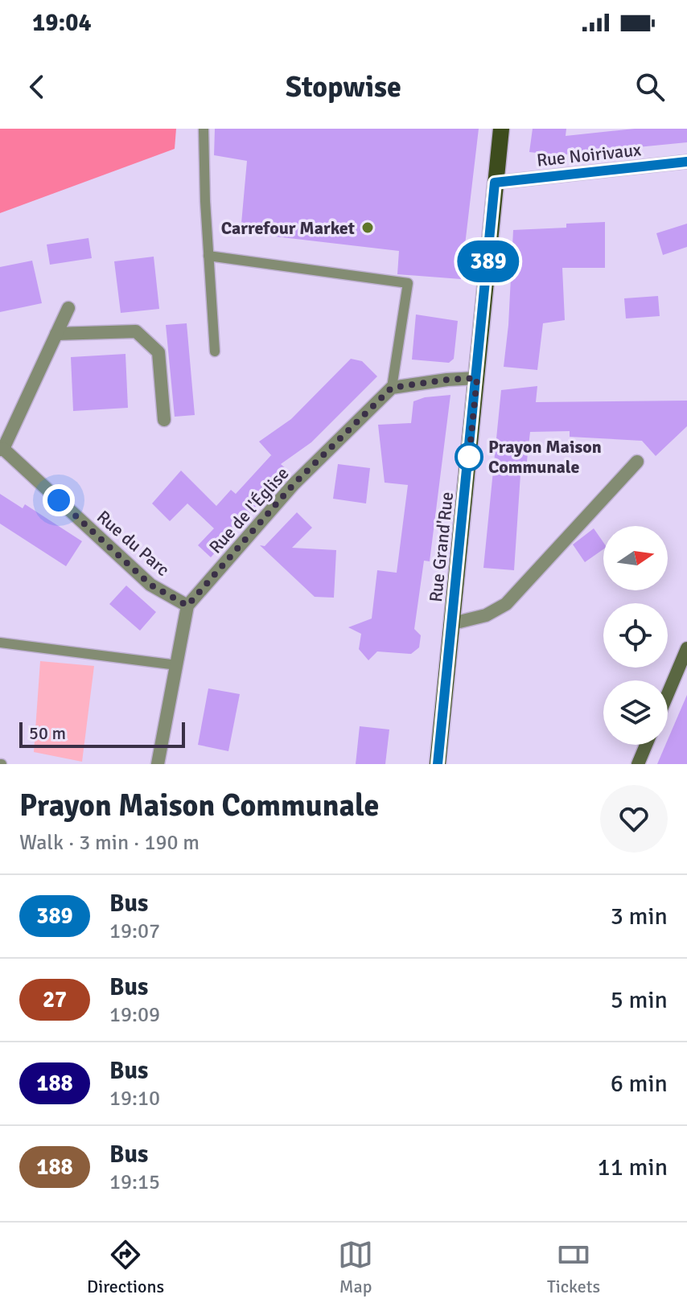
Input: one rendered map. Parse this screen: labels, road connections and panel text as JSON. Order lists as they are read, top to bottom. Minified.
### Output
{"streets":{"main road":["Rue Noirivaux","Rue Grand'Rue"],"street":["Rue de l'Église","Rue du Parc"]},"crossings":[["Rue Noirivaux","Rue Grand'Rue"],["Rue de l'Église","Rue du Parc"]],"places":["Carrefour Market","Prayon Maison Communale"],"lines":["bus line 389"],"scale_bar":"50 m","north":"right","page":{"status":"19:04","header":"Stopwise","on_map":"389","scale":"50 m","heading":["Prayon Maison Communale","Walk · 3 min · 190 m"],"list":[{"mark":"389","name":"Bus","note":"19:07","value":"3 min"},{"mark":"27","name":"Bus","note":"19:09","value":"5 min"},{"mark":"188","name":"Bus","note":"19:10","value":"6 min"},{"mark":"188","name":"Bus","note":"19:15","value":"11 min"}],"tabs":["Directions","Map","Tickets"]}}
